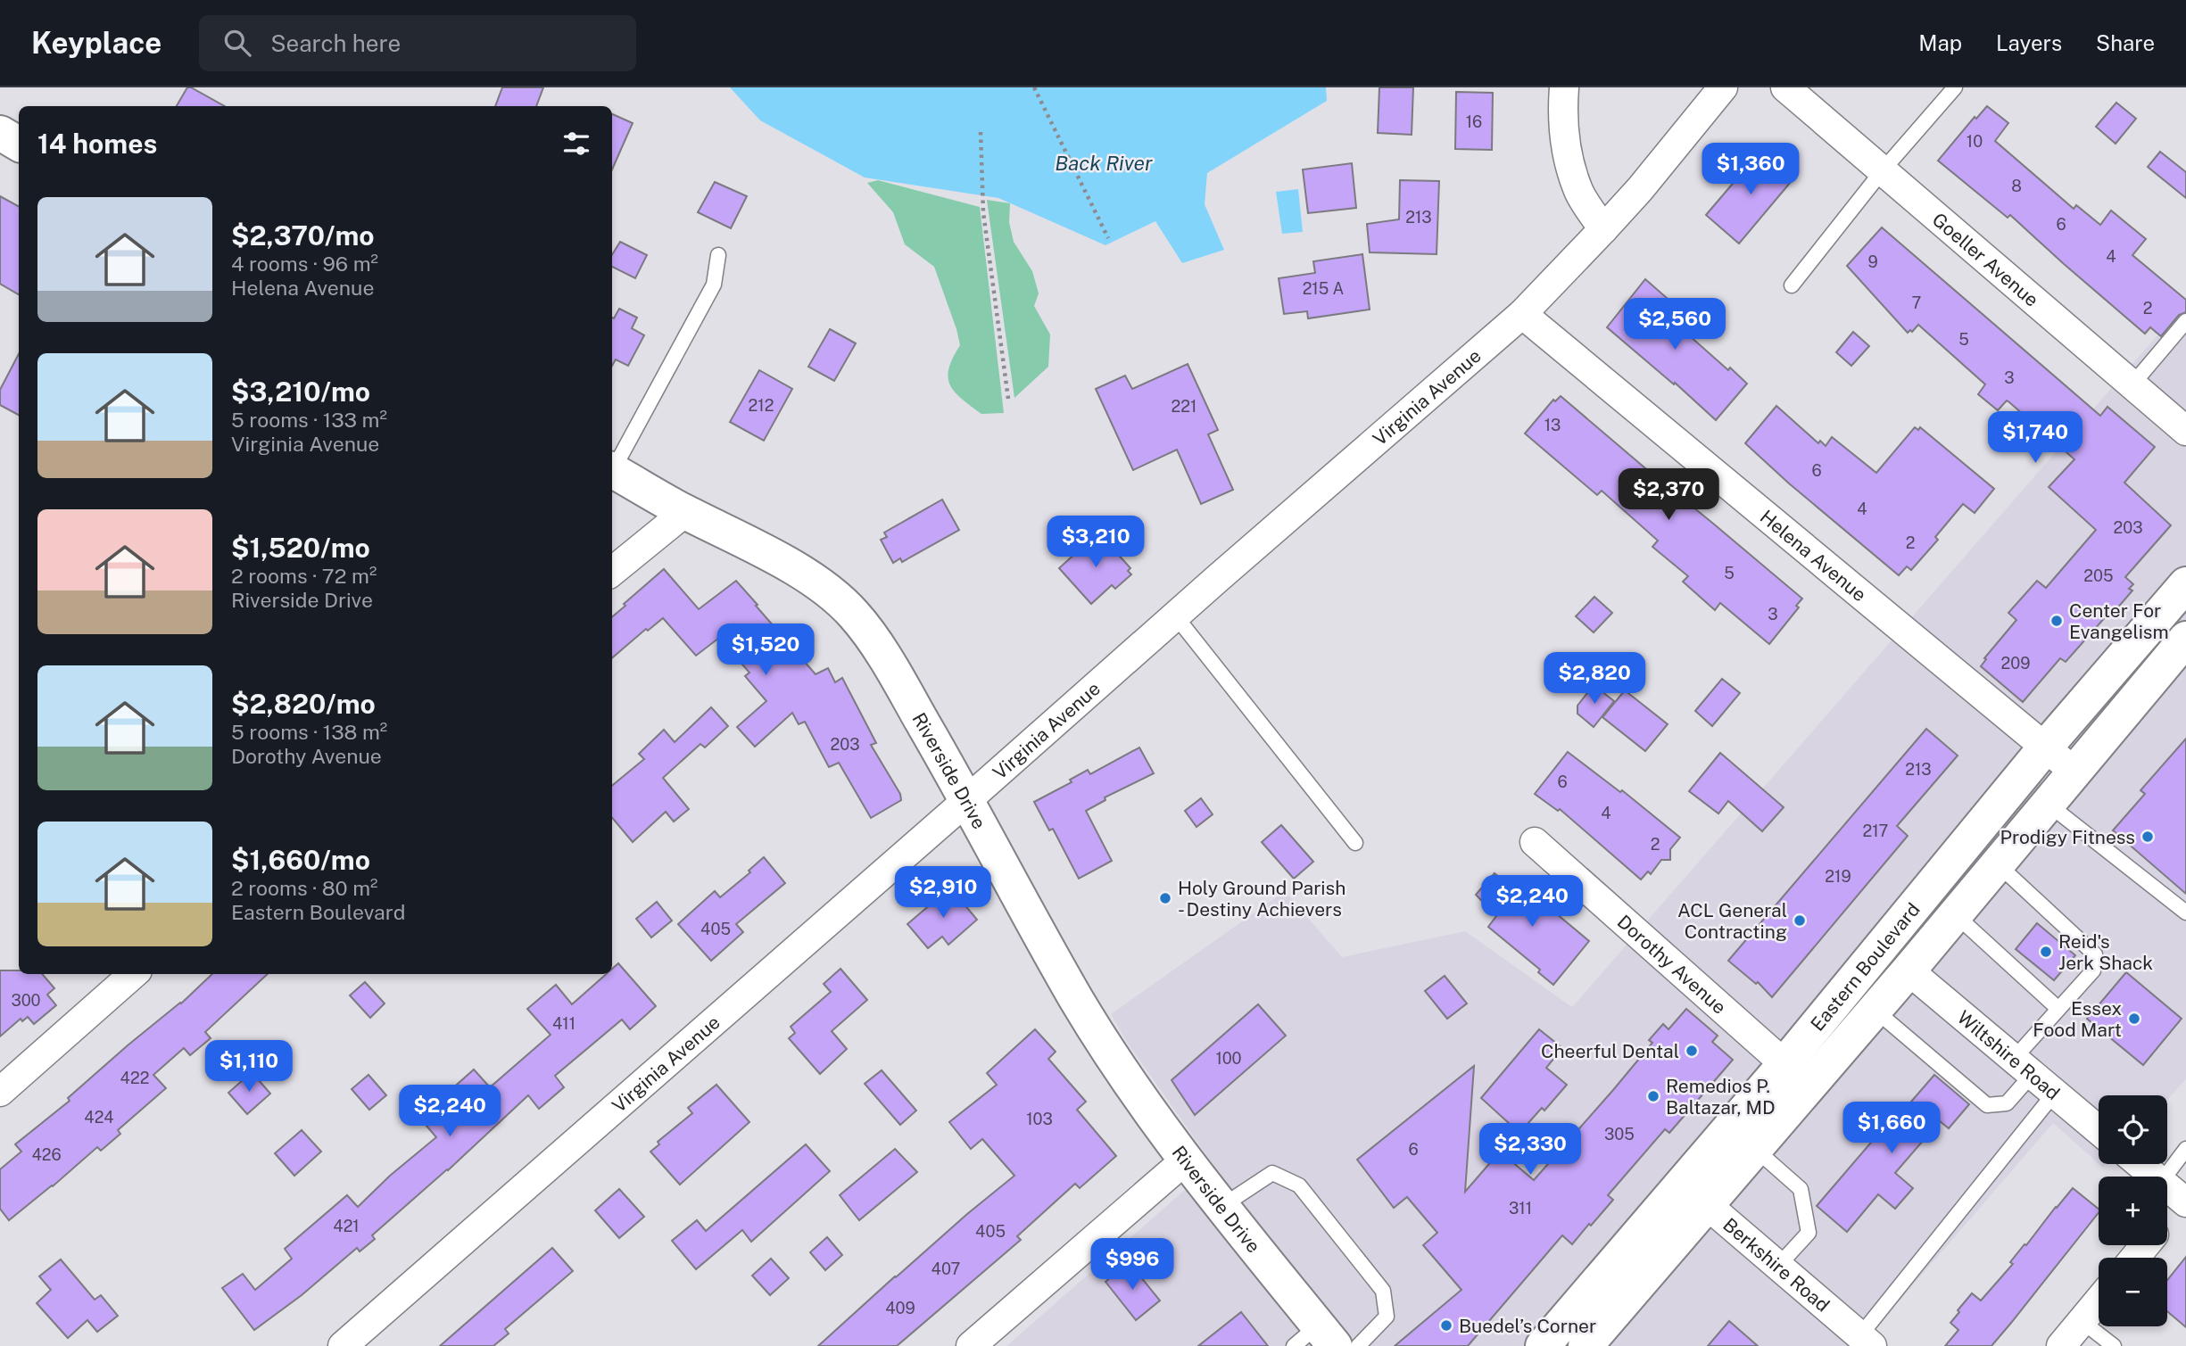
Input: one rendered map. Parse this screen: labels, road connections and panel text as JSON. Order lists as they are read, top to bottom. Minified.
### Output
{"streets":{"main road":["Riverside Drive","Eastern Boulevard"],"street":["Goeller Avenue","Virginia Avenue","Helena Avenue","Dorothy Avenue","Wiltshire Road","Berkshire Road"]},"crossings":[["Virginia Avenue","Helena Avenue"],["Virginia Avenue","Riverside Drive"],["Helena Avenue","Eastern Boulevard"],["Dorothy Avenue","Eastern Boulevard"],["Eastern Boulevard","Wiltshire Road"],["Eastern Boulevard","Berkshire Road"]],"water":["Back River"],"places":["Center For Evangelism","Prodigy Fitness","Holy Ground Parish - Destiny Achievers","ACL General Contracting","Reid's Jerk Shack","Essex Food Mart","Cheerful Dental","Remedios P. Baltazar, MD","Buedel’s Corner"],"house_numbers":["16","10","8","213","6","4","9","215 A","7","2","5","3","212","221","13","6","4","203","2","5","205","3","209","203","213","6","4","217","2","219","405","300","411","100","422","424","103","305","6","426","311","421","405","407","409"],"page":{"header":"Keyplace","search":"Search here","nav":["Map","Layers","Share"],"heading":"14 homes","price":["$1,360","$2,560","$1,740","$2,370","$3,210","$1,520","$2,820","$2,910","$2,240","$1,110","$2,240","$1,660","$2,330","$996"],"list":[{"name":"$2,370/mo","note":"4 rooms · 96 m² · Helena Avenue"},{"name":"$3,210/mo","note":"5 rooms · 133 m² · Virginia Avenue"},{"name":"$1,520/mo","note":"2 rooms · 72 m² · Riverside Drive"},{"name":"$2,820/mo","note":"5 rooms · 138 m² · Dorothy Avenue"},{"name":"$1,660/mo","note":"2 rooms · 80 m² · Eastern Boulevard"}],"map_buttons":["+","−"]}}
